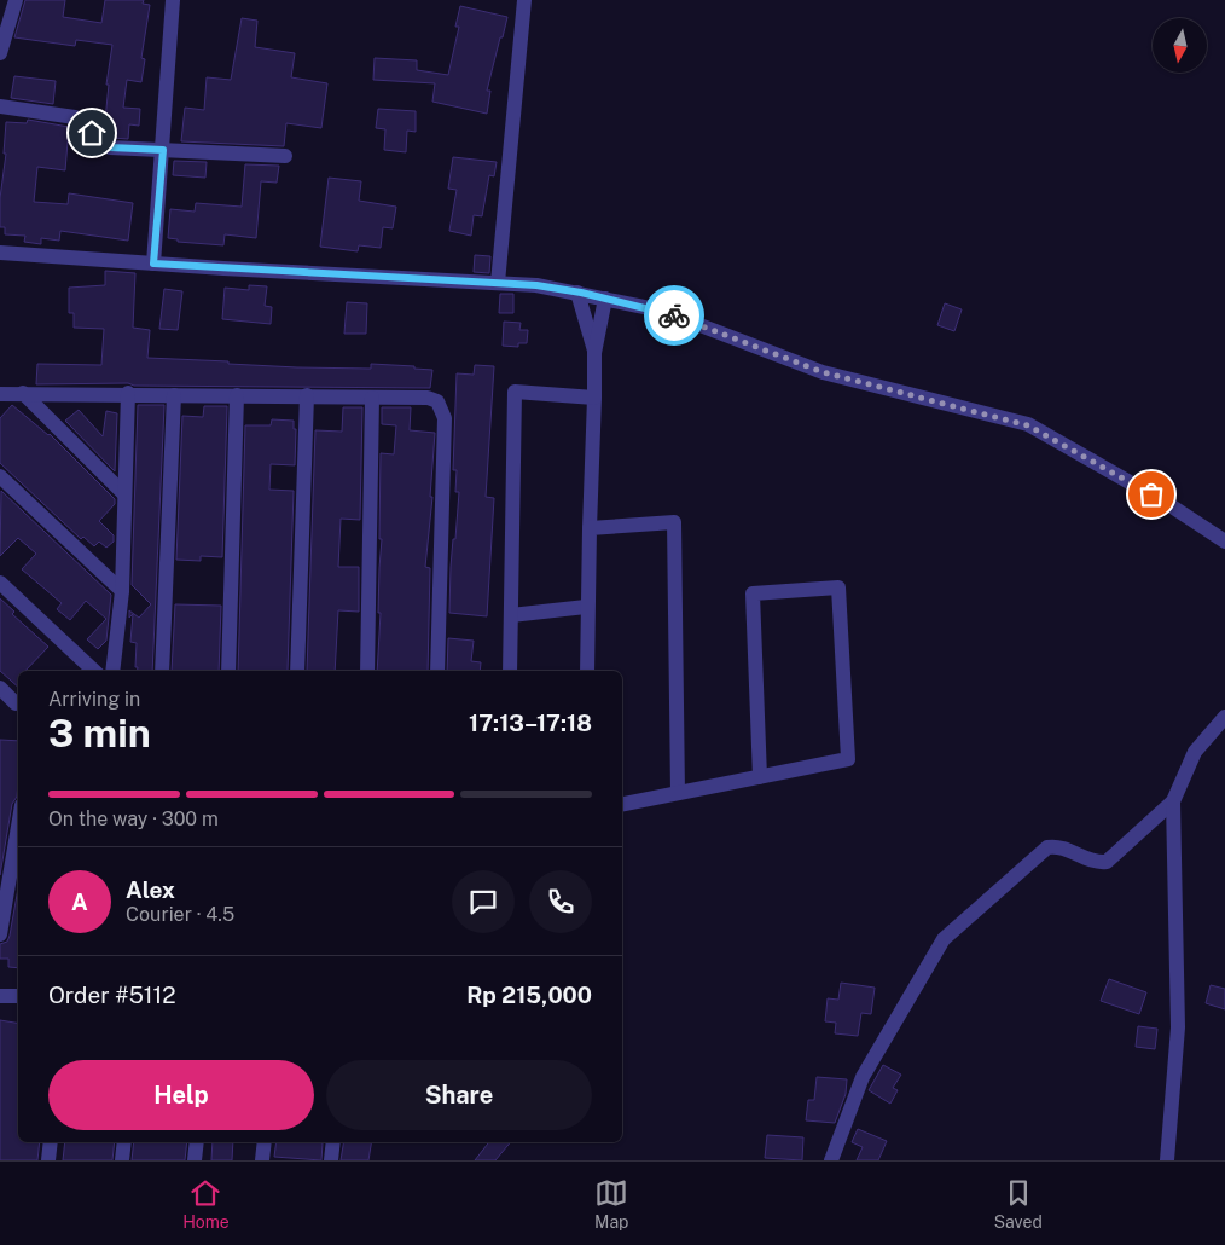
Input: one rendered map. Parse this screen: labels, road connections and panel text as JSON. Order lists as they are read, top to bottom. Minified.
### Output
{"north":"bottom","page":{"heading":["3 min","Arriving in","17:13–17:18"],"panel":["Alex","Courier · 4.5","Order #5112","Rp 215,000"],"bar":"On the way · 300 m","round":"A","buttons":["Help","Share"],"tabs":["Home","Map","Saved"]}}
